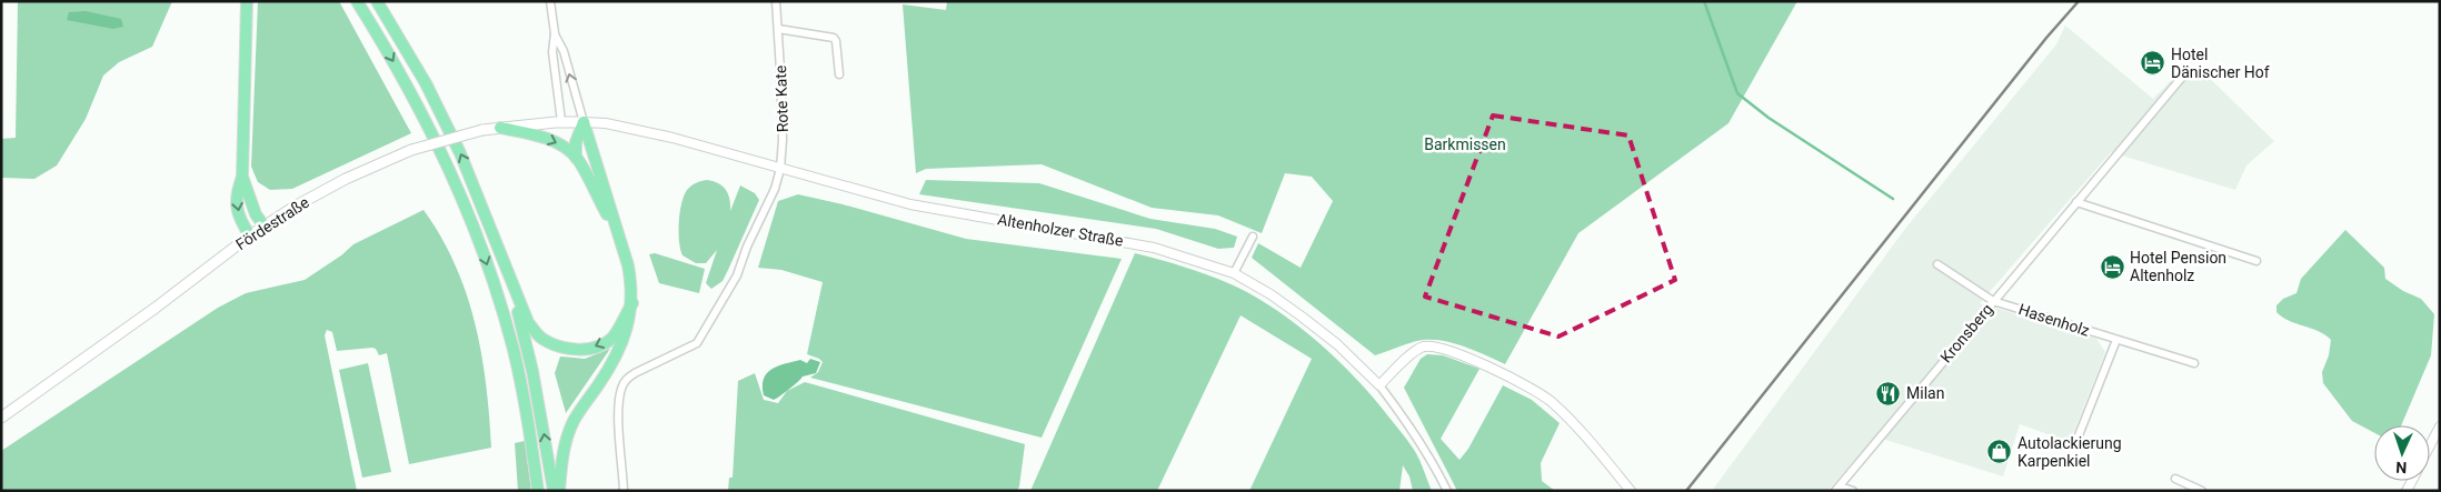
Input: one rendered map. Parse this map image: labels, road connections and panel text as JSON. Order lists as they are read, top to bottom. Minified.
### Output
{"streets":{"main road":["Fördestraße"],"street":["Rote Kate","Altenholzer Straße","Hasenholz","Kronsberg"]},"crossings":[["Rote Kate","Altenholzer Straße"],["Fördestraße","Altenholzer Straße"],["Hasenholz","Kronsberg"]],"parks":["Barkmissen"],"places":{"hotel":["Hotel Dänischer Hof","Hotel Pension Altenholz"],"restaurant":["Milan"],"shop":["Autolackierung Karpenkiel"]},"north":"bottom"}
